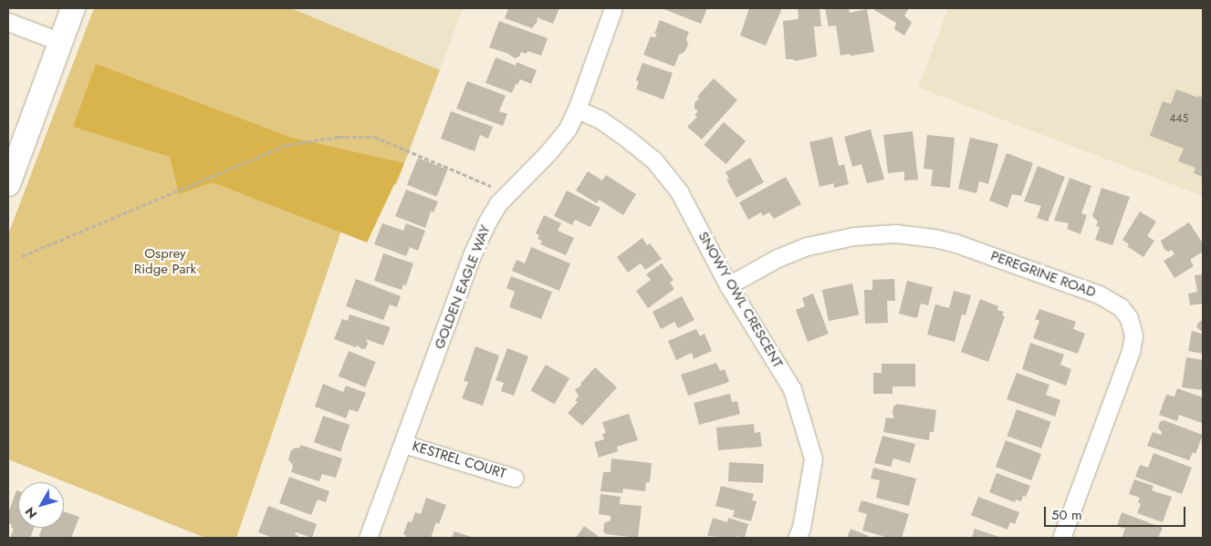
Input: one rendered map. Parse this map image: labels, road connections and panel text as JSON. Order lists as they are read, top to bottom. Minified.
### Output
{"streets":{"street":["PEREGRINE ROAD","GOLDEN EAGLE WAY","SNOWY OWL CRESCENT","KESTREL COURT"]},"crossings":[["PEREGRINE ROAD","SNOWY OWL CRESCENT"],["GOLDEN EAGLE WAY","SNOWY OWL CRESCENT"],["GOLDEN EAGLE WAY","KESTREL COURT"]],"parks":["Osprey Ridge Park"],"house_numbers":["445"],"scale_bar":"50 m","north":"bottom left"}
